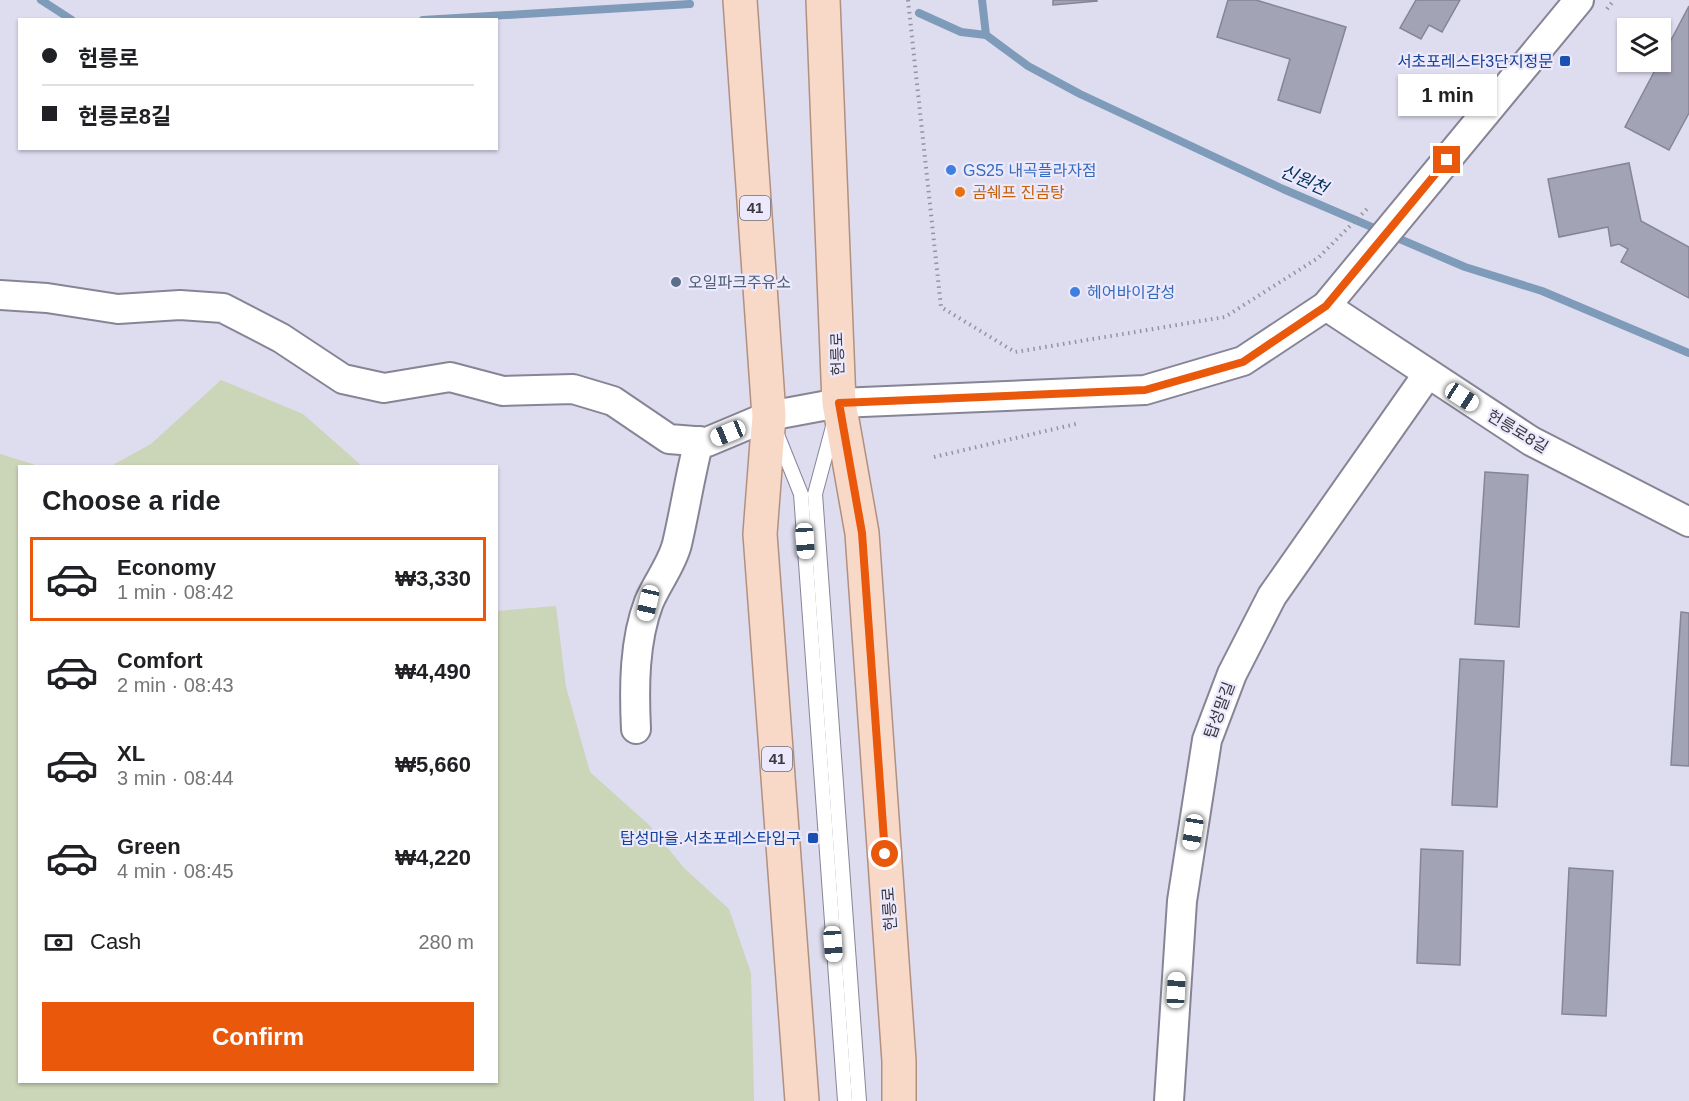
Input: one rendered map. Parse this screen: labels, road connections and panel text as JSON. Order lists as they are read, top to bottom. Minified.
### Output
{"streets":{"main road":["41","헌릉로"],"street":["헌릉로8길","탑성말길"]},"crossings":[["헌릉로8길","탑성말길"]],"water":["신원천"],"places":{"transit":["서초포레스타3단지정문","탑성마을.서초포레스타입구"],"other":["GS25 내곡플라자점","곰쉐프 진곰탕","오일파크주유소","헤어바이감성"]},"page":{"banner":["헌릉로","헌릉로8길"],"bubble":"1 min","heading":"Choose a ride","list":[{"name":"Economy","note":"1 min · 08:42","value":"₩3,330"},{"name":"Comfort","note":"2 min · 08:43","value":"₩4,490"},{"name":"XL","note":"3 min · 08:44","value":"₩5,660"},{"name":"Green","note":"4 min · 08:45","value":"₩4,220"}],"pay":["Cash","280 m"],"buttons":"Confirm"}}
